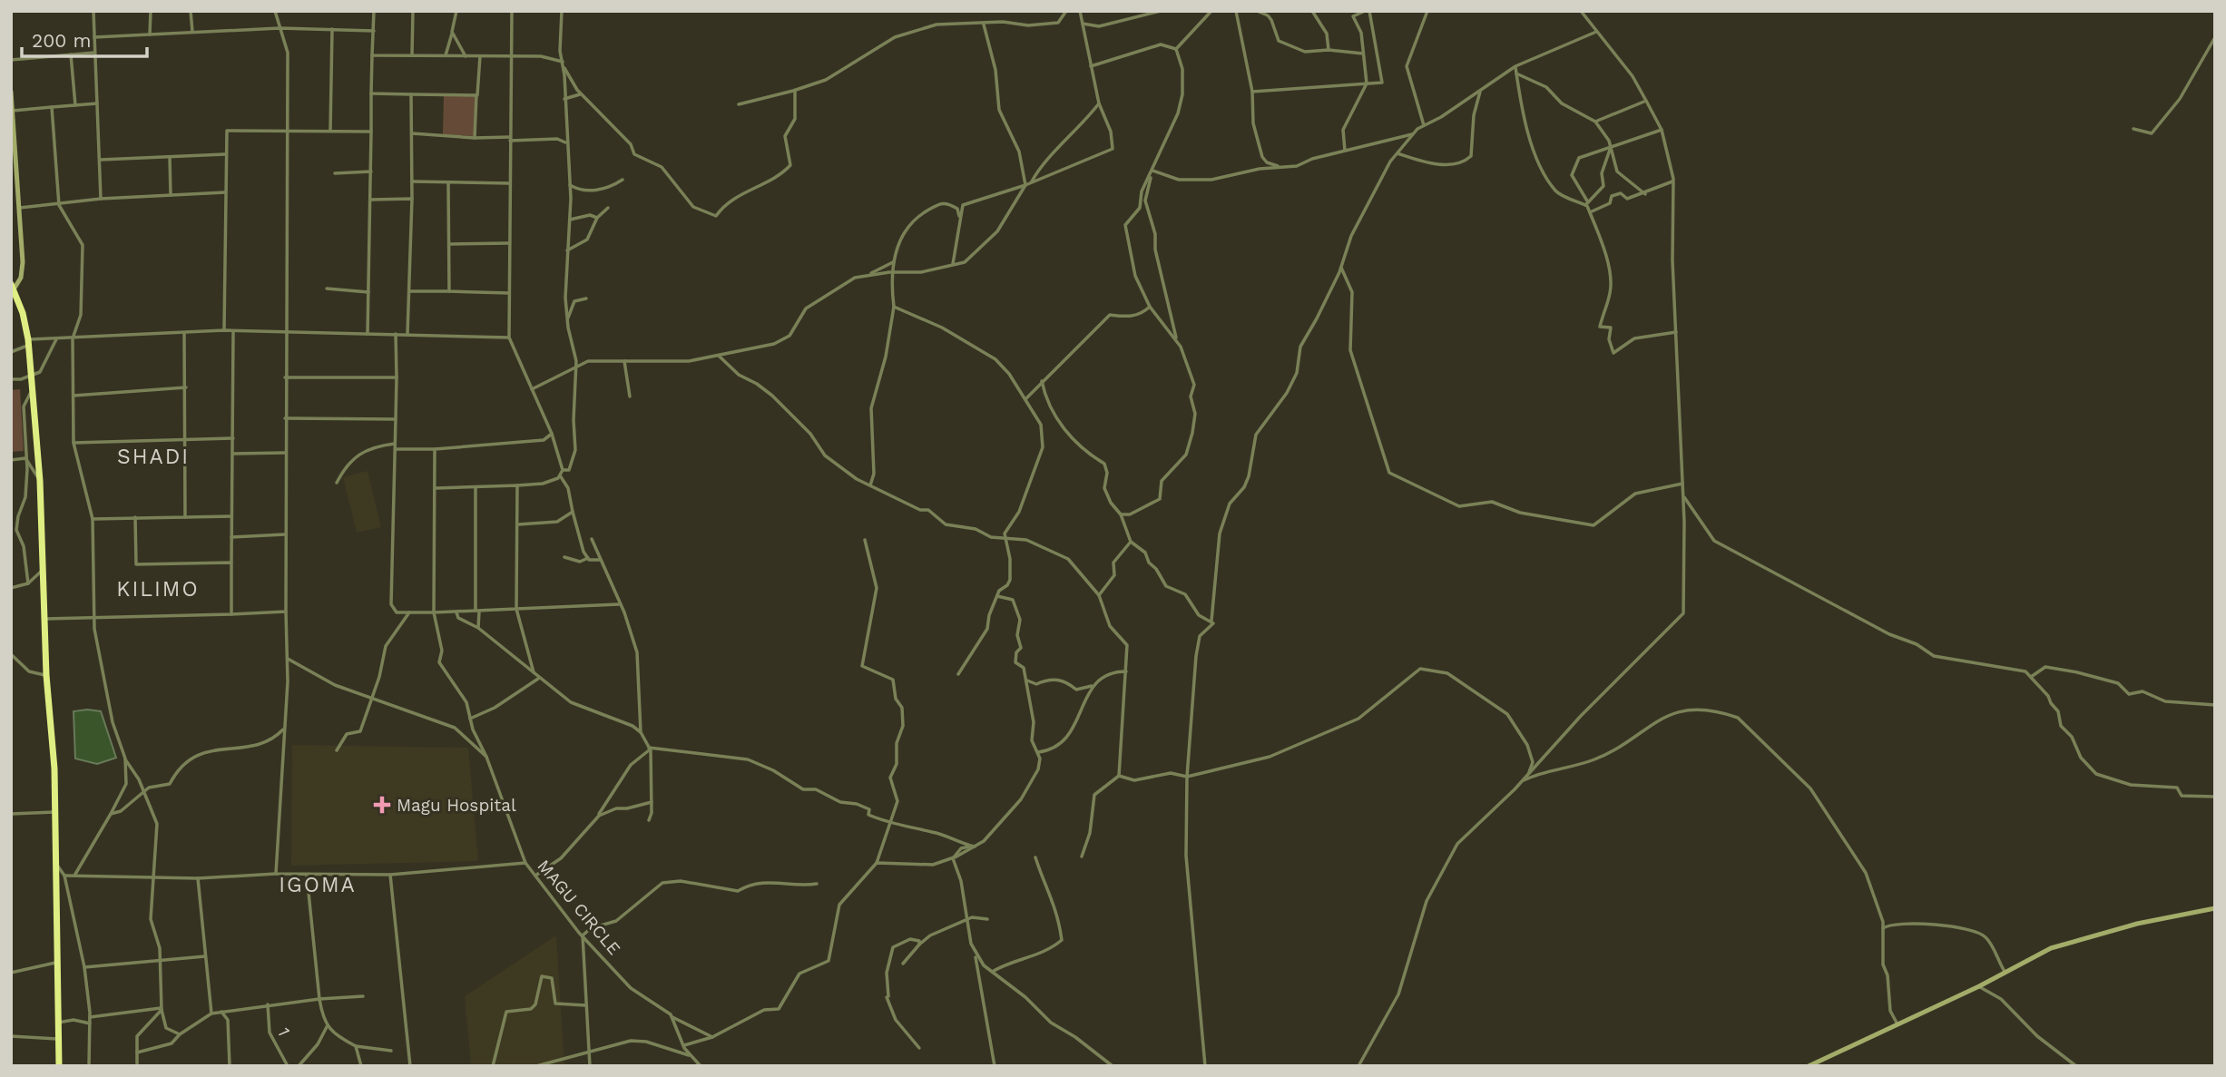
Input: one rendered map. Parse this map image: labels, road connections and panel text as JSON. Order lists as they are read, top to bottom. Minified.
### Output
{"streets":{"street":["MAGU CIRCLE","1"]},"districts":["SHADI","KILIMO","IGOMA"],"places":{"health":["Magu Hospital"]},"scale_bar":"200 m"}
